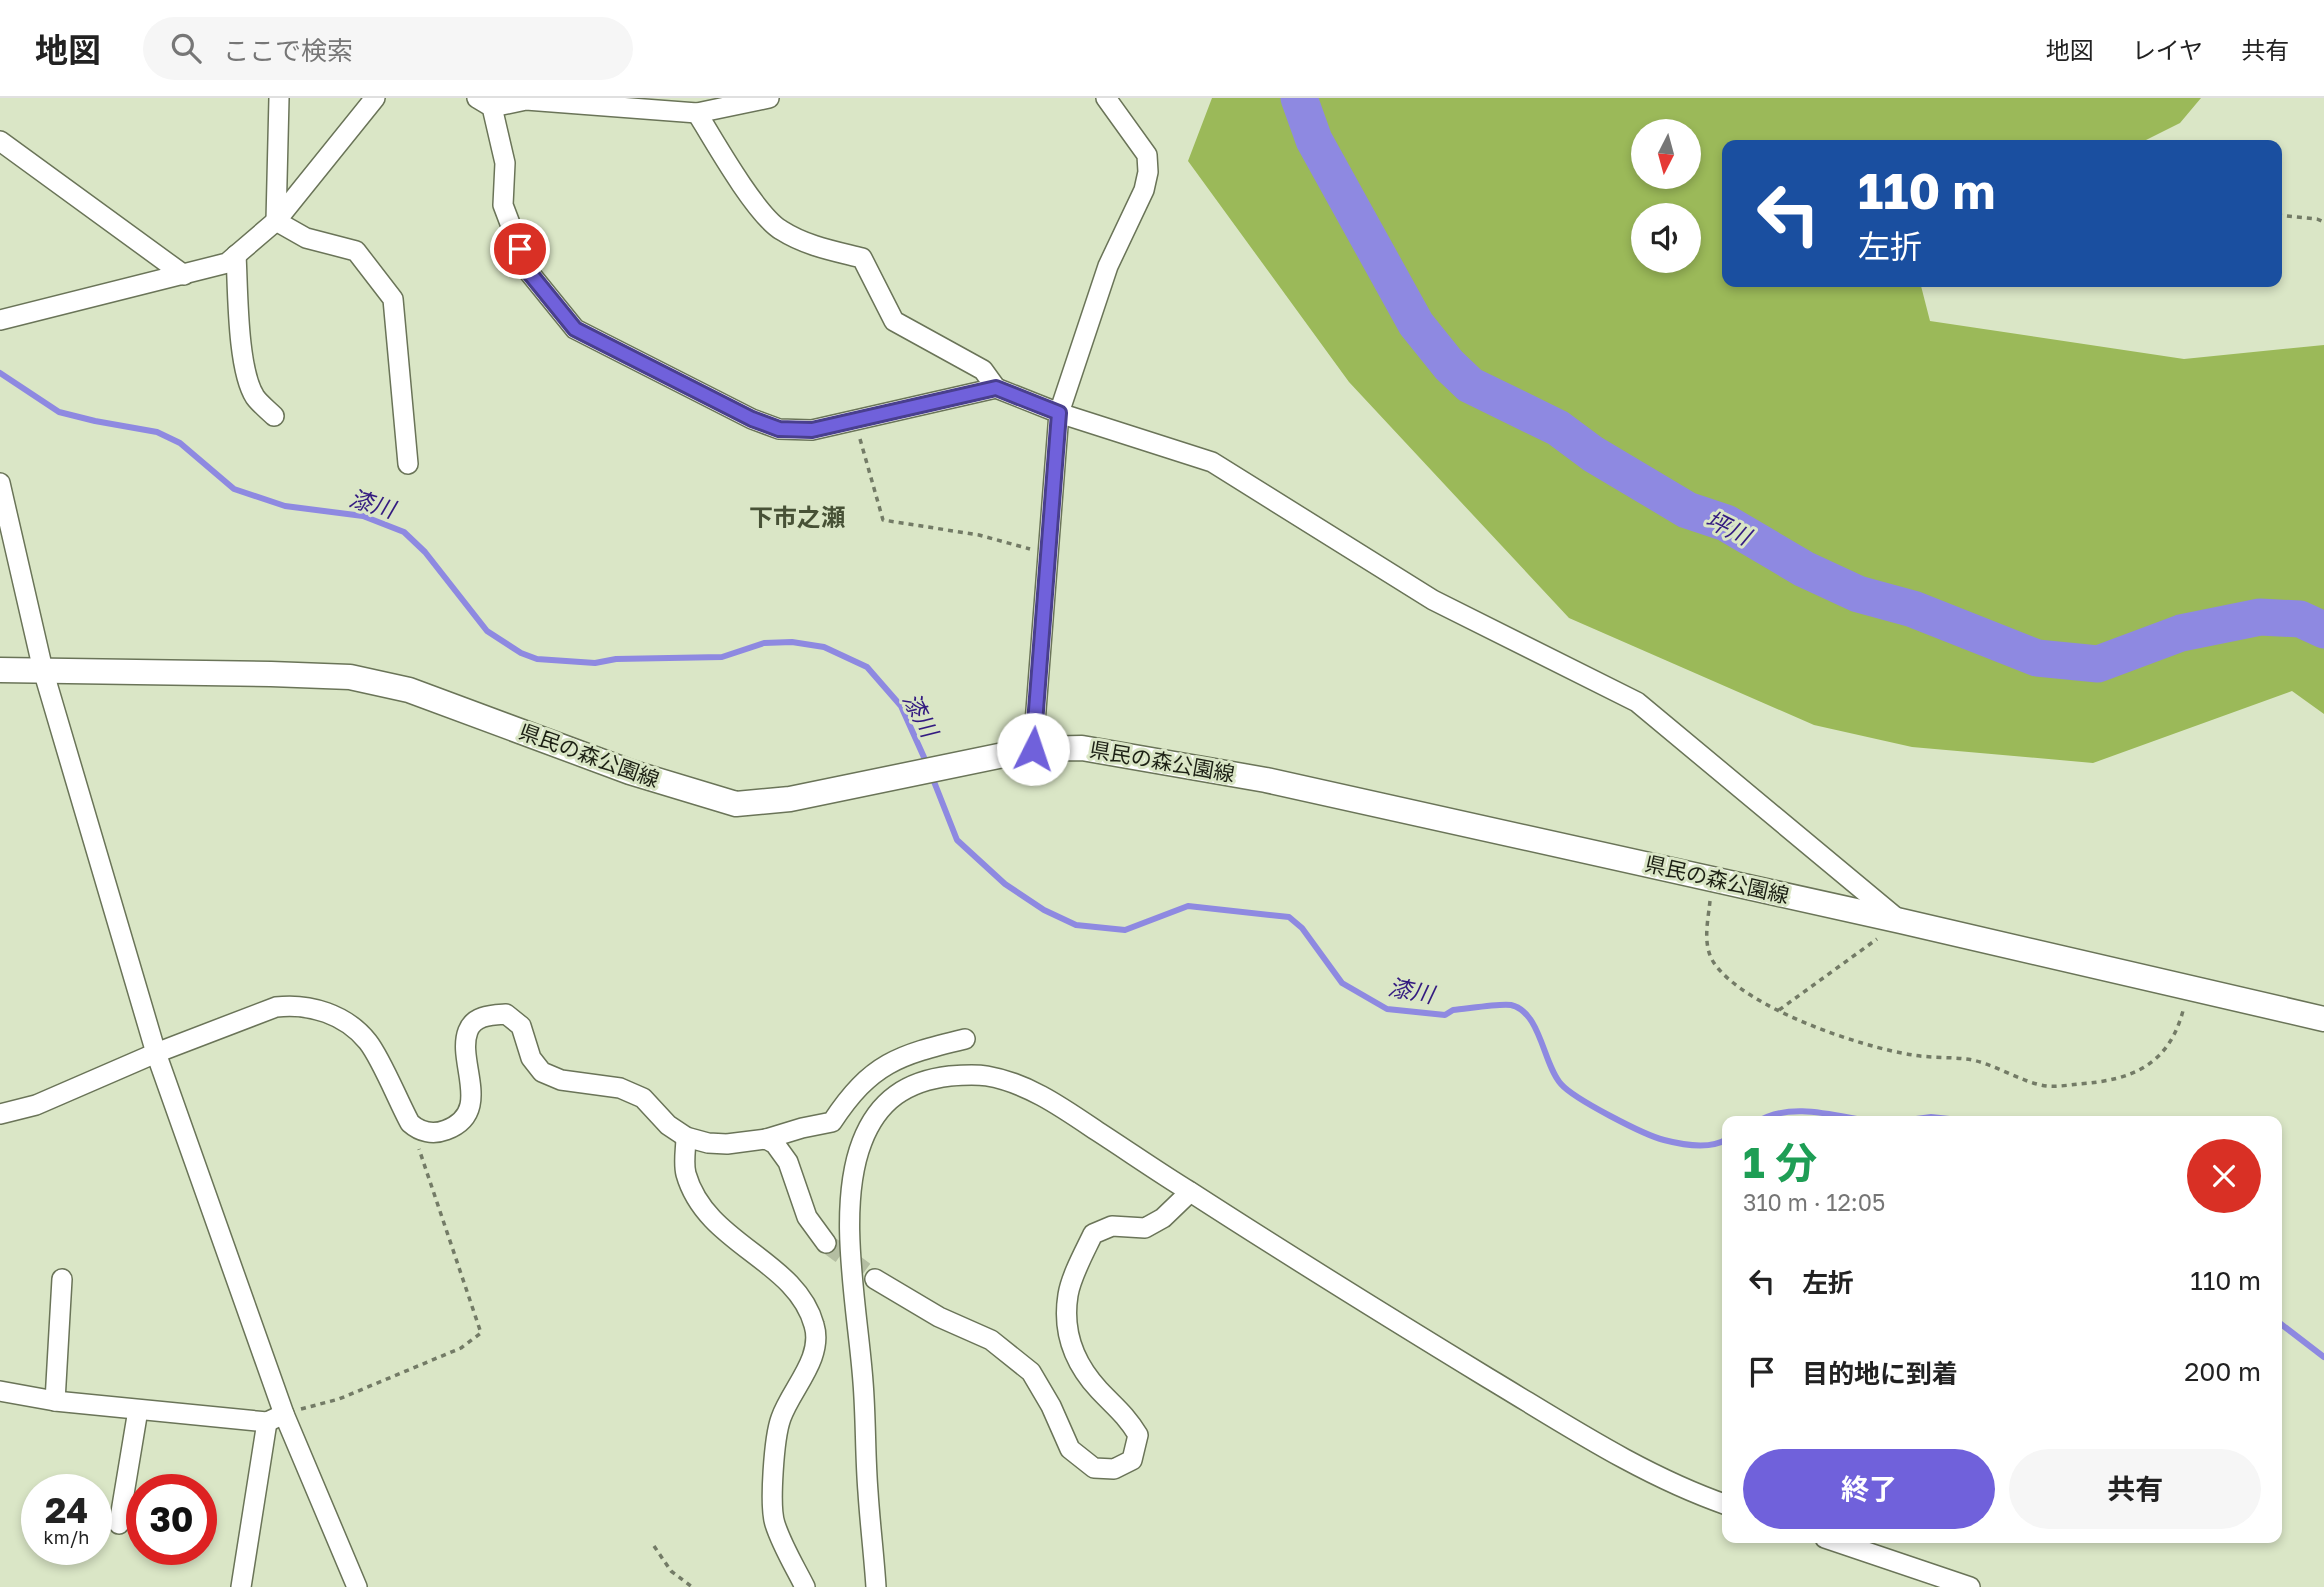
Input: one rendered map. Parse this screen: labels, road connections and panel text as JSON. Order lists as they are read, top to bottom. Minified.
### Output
{"streets":{"main road":["県民の森公園線"]},"districts":["下市之瀬"],"water":["漆川","坪川"],"north":"bottom","page":{"header":"地図","search":"ここで検索","nav":["地図","レイヤ","共有"],"turn":["110 m","左折"],"heading":["1 分","310 m · 12:05"],"list":[{"name":"左折","value":"110 m"},{"name":"目的地に到着","value":"200 m"}],"buttons":["終了","共有"],"speed":"24 km/h","limit":"30"}}
